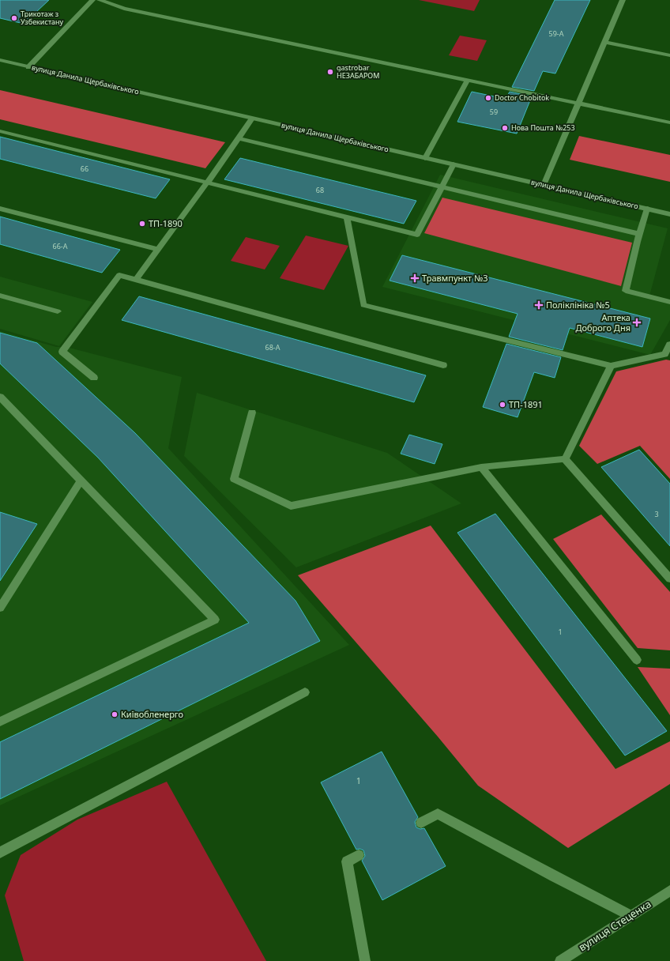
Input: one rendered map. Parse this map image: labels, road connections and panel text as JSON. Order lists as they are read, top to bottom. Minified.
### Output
{"streets":{"main road":["вулиця Данила Щербаківського","вулиця Стеценка"]},"places":{"other":["Трикотаж з Узбекистану","gastrobar НЕЗАБАРОМ","Doctor Chobitok","Нова Пошта №253","ТП-1890","ТП-1891","Київобленерго"],"health":["Травмпункт №3","Поліклініка №5","Аптека Доброго Дня"]},"house_numbers":["59-А","59","66","68","66-А","68-А","3","1","1"]}
